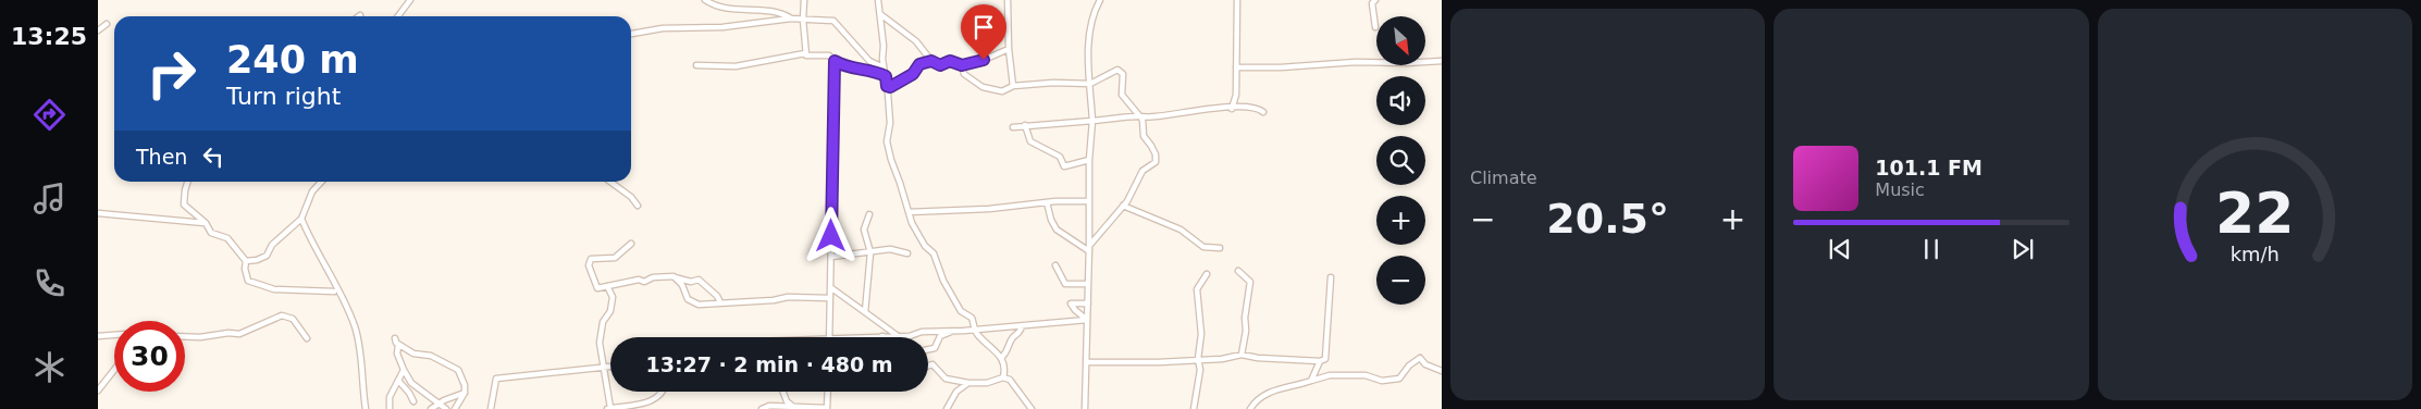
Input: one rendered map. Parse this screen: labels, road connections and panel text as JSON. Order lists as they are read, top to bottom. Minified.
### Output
{"north":"bottom right","page":{"tabs":"13:25","tile":"Climate","map_buttons":["+","−"],"turn":["240 m","Turn right"],"then":"Then","song":["101.1 FM","Music"],"heat":["−","20.5°","+"],"limit":"30","trip":"13:27 · 2 min · 480 m","gauge":["22","km/h"]}}
